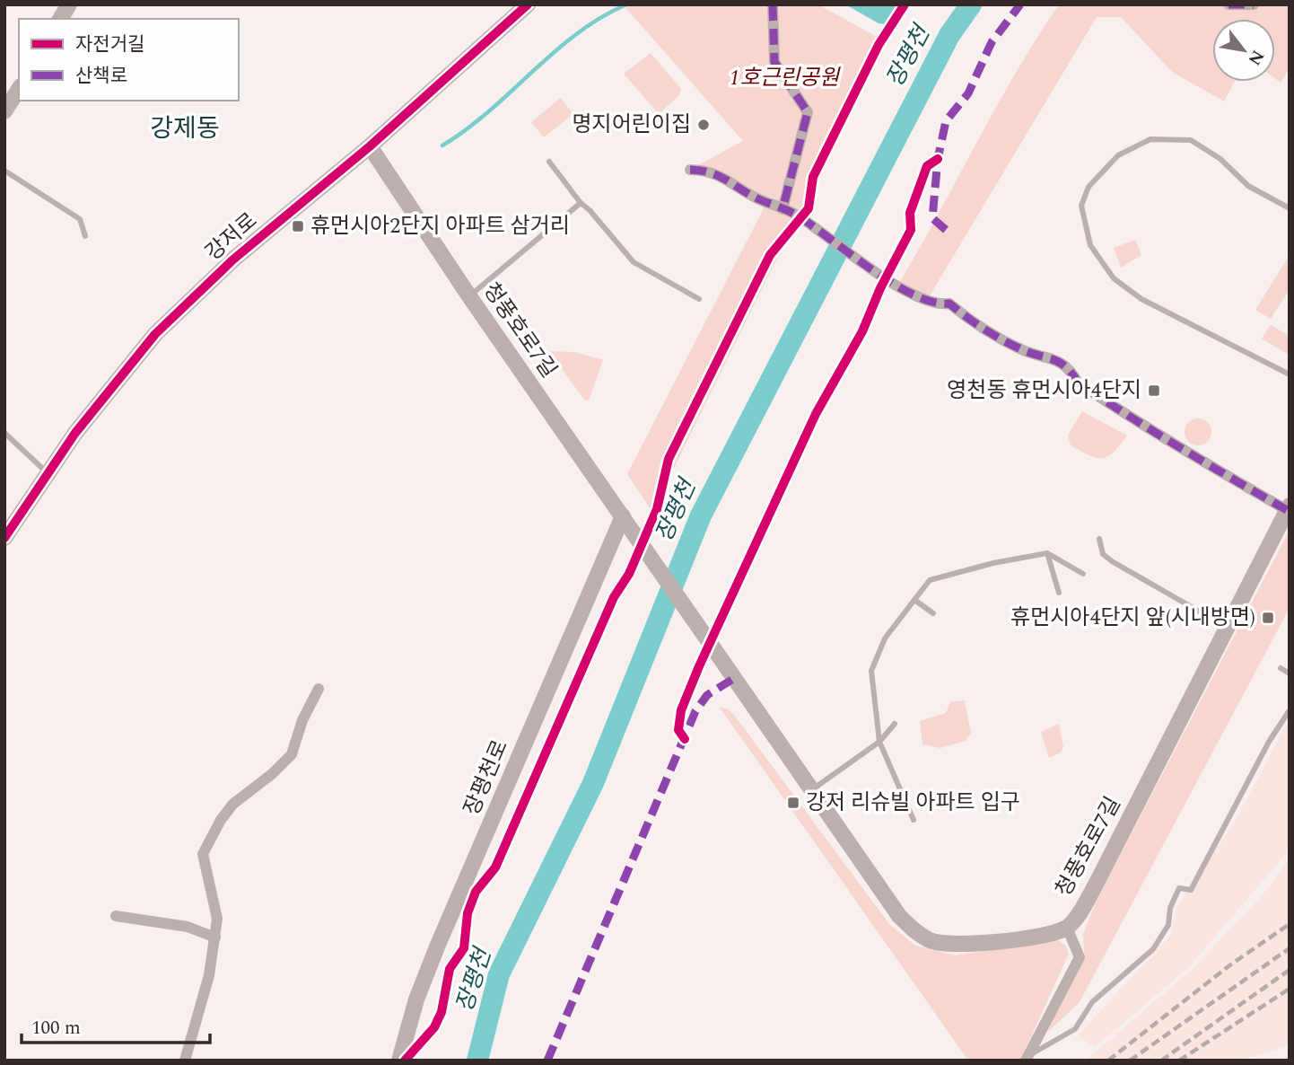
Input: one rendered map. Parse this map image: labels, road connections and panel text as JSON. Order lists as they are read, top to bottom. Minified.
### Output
{"streets":{"street":["강저로","청풍호로7길","장평천로"]},"crossings":[["강저로","청풍호로7길"],["청풍호로7길","장평천로"]],"districts":["강제동"],"water":["장평천"],"parks":["1호근린공원"],"places":{"other":["명지어린이집"],"transit":["휴먼시아2단지 아파트 삼거리","영천동 휴먼시아4단지","휴먼시아4단지 앞(시내방면)","강저 리슈빌 아파트 입구"]},"legend":["자전거길","산책로"],"scale_bar":"100 m","north":"bottom right"}
